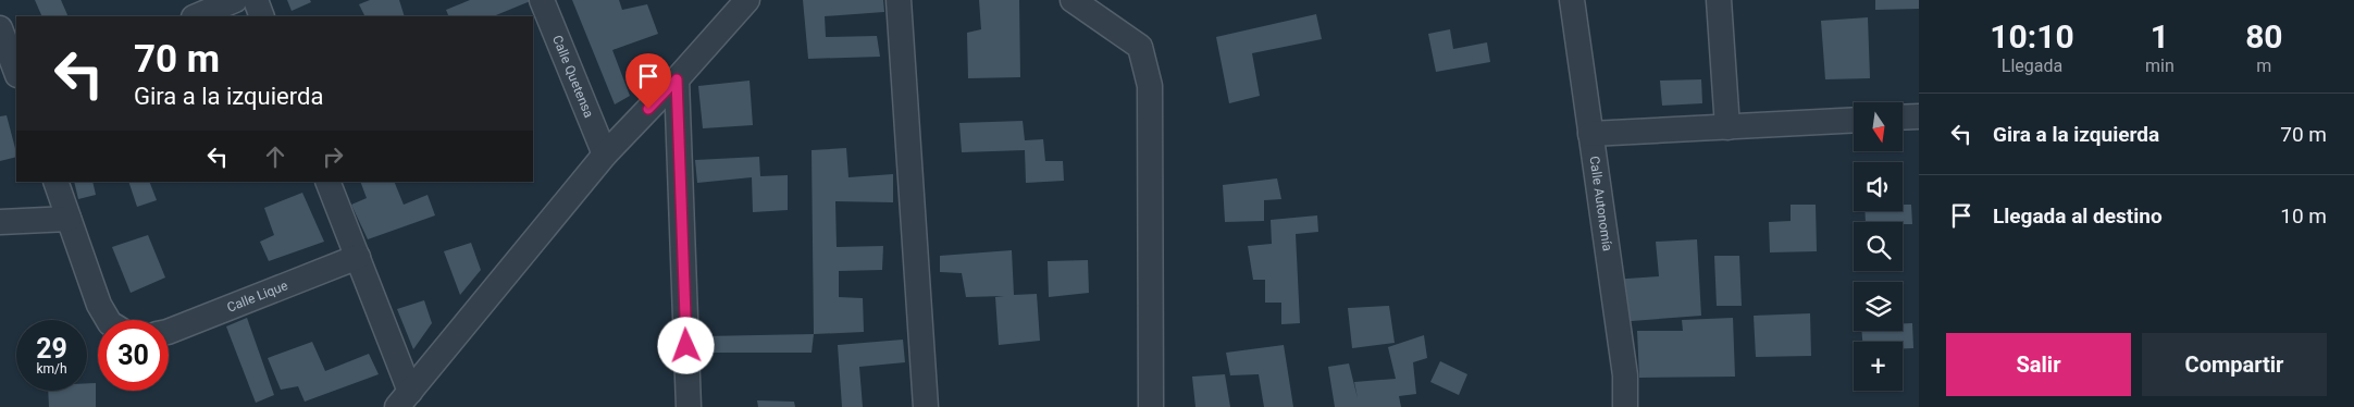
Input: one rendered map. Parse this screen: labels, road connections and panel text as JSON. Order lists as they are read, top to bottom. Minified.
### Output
{"streets":{"street":["Calle Quetensa","Calle Autonomía","Calle Lique"]},"north":"bottom","page":{"eta":["10:10","Llegada","1","min","80","m"],"turn":["70 m","Gira a la izquierda"],"list":[{"name":"Gira a la izquierda","value":"70 m"},{"name":"Llegada al destino","value":"10 m"}],"map_buttons":"+","speed":"29 km/h","limit":"30","buttons":["Salir","Compartir"]}}
